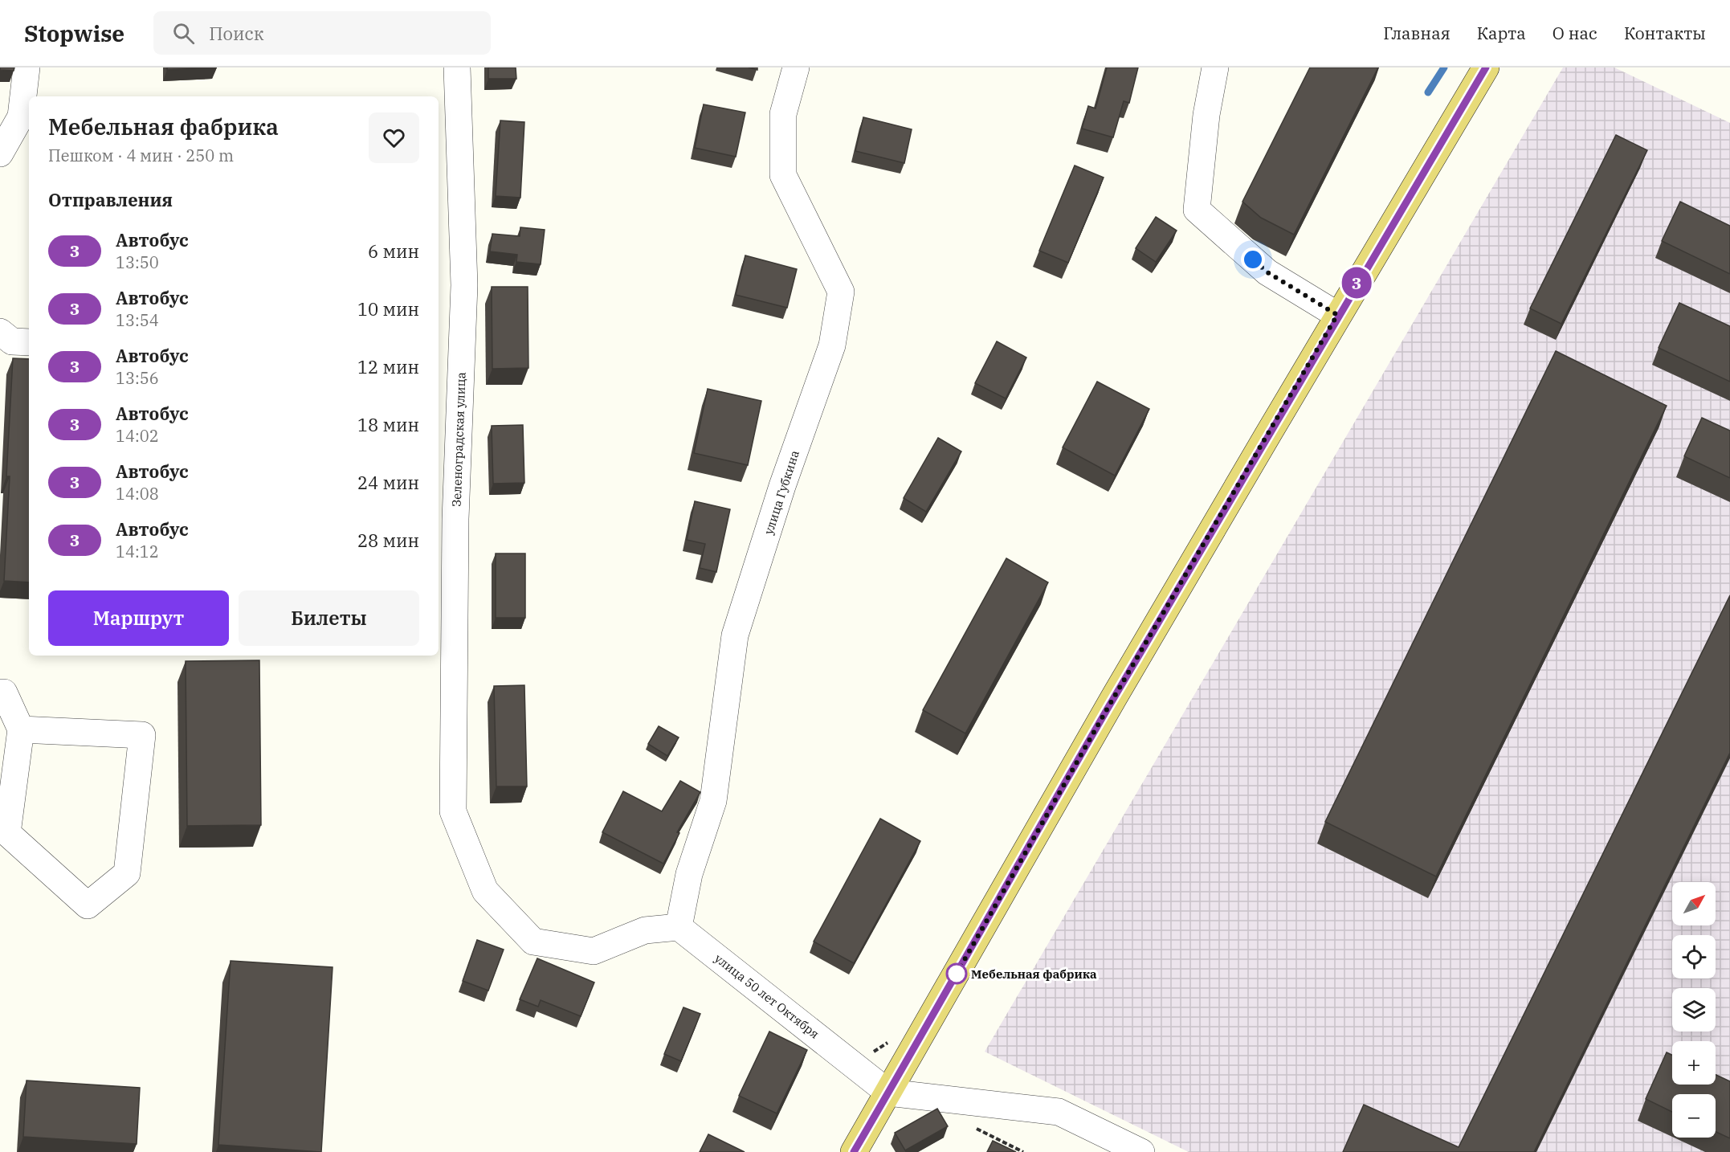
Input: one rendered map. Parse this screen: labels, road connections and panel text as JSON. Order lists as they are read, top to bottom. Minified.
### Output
{"streets":{"street":["Зеленоградская улица","улица Губкина","улица 50 лет Октября"]},"crossings":[["Зеленоградская улица","улица Губкина"],["Зеленоградская улица","улица 50 лет Октября"],["улица Губкина","улица 50 лет Октября"]],"places":["Мебельная фабрика"],"lines":["bus line 3"],"north":"top right","page":{"header":"Stopwise","search":"Поиск","nav":["Главная","Карта","О нас","Контакты"],"on_map":"3","heading":[["Мебельная фабрика","Пешком · 4 мин · 250 m"],"Отправления"],"list":[{"mark":"3","name":"Автобус","note":"13:50","value":"6 мин"},{"mark":"3","name":"Автобус","note":"13:54","value":"10 мин"},{"mark":"3","name":"Автобус","note":"13:56","value":"12 мин"},{"mark":"3","name":"Автобус","note":"14:02","value":"18 мин"},{"mark":"3","name":"Автобус","note":"14:08","value":"24 мин"},{"mark":"3","name":"Автобус","note":"14:12","value":"28 мин"}],"buttons":["Маршрут","Билеты"],"map_buttons":["+","−"]}}
